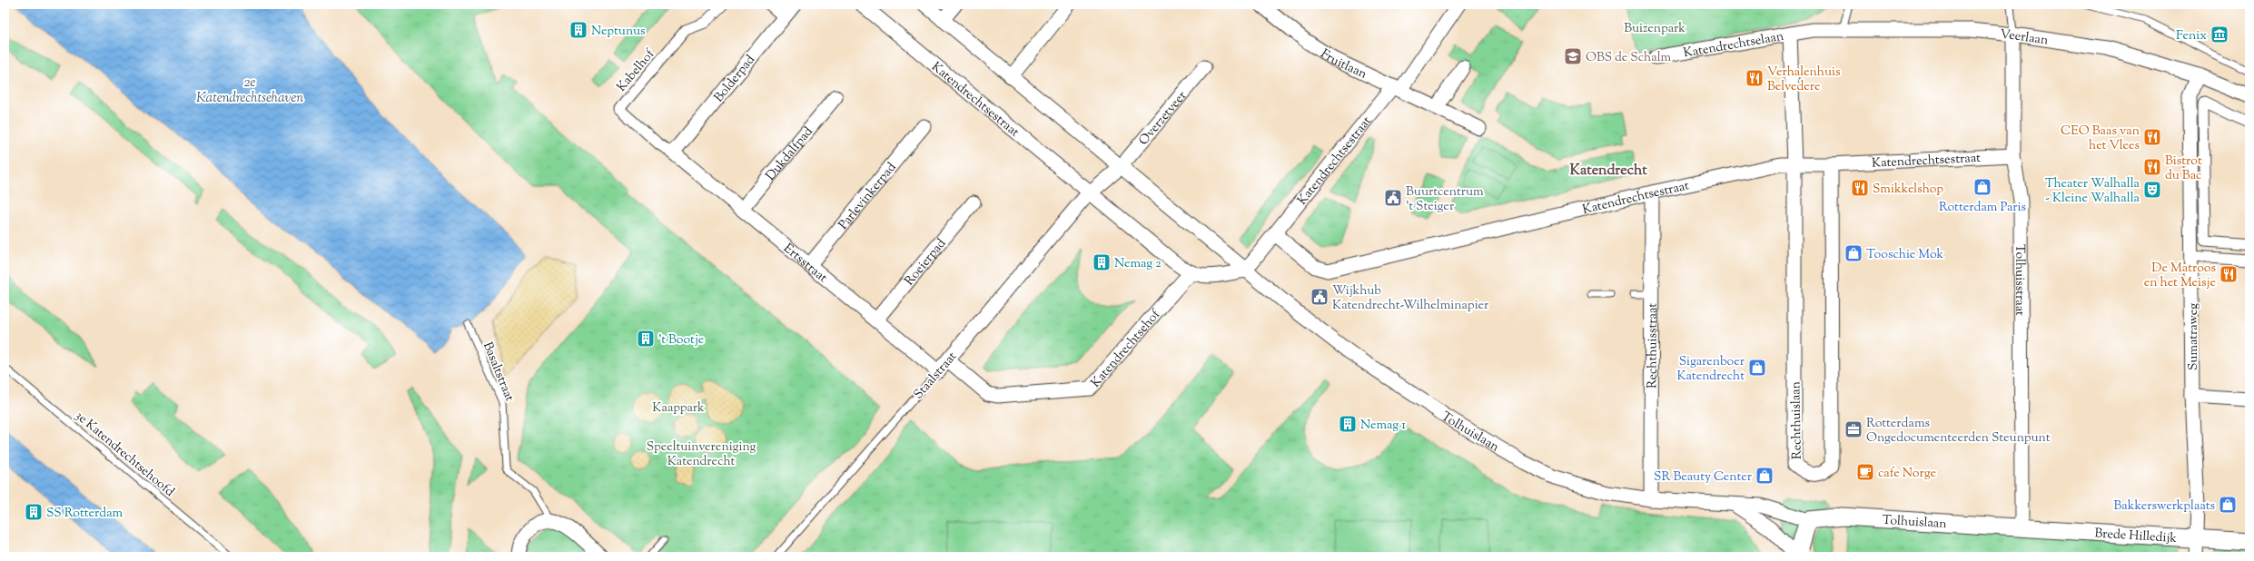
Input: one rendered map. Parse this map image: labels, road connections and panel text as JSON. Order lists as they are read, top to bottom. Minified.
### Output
{"streets":{"street":["Veerlaan","Katendrechtselaan","Fruitlaan","Kabelhof","Bolderpad","Katendrechtsestraat","Overzetveer","Dukdalfpad","Parlevinkerpad","Ertsstraat","Roeierpad","Tolhuisstraat","Sumatraweg","Rechthuisstraat","Katendrechtsehof","Staalstraat","Rechthuislaan","Tolhuislaan","Brede Hilledijk"],"lane":["Basaltstraat","3e Katendrechtsehoofd"]},"crossings":[["Veerlaan","Katendrechtselaan"],["Veerlaan","Tolhuisstraat"],["Veerlaan","Sumatraweg"],["Veerlaan","Rechthuislaan"],["Katendrechtselaan","Rechthuislaan"],["Fruitlaan","Katendrechtsestraat"],["Kabelhof","Bolderpad"],["Kabelhof","Ertsstraat"],["Bolderpad","Ertsstraat"],["Katendrechtsestraat","Tolhuisstraat"],["Katendrechtsestraat","Rechthuisstraat"],["Katendrechtsestraat","Katendrechtsehof"],["Katendrechtsestraat","Staalstraat"],["Katendrechtsestraat","Rechthuislaan"],["Katendrechtsestraat","Tolhuislaan"],["Dukdalfpad","Ertsstraat"],["Parlevinkerpad","Ertsstraat"],["Ertsstraat","Roeierpad"],["Ertsstraat","Staalstraat"],["Tolhuisstraat","Tolhuislaan"],["Tolhuisstraat","Brede Hilledijk"],["Sumatraweg","Brede Hilledijk"],["Rechthuisstraat","Tolhuislaan"],["Katendrechtsehof","Staalstraat"],["Tolhuislaan","Brede Hilledijk"]],"districts":["Katendrecht"],"water":["2e Katendrechtsehaven"],"parks":["Buizenpark","Kaappark","Speeltuinvereniging Katendrecht"],"places":{"building":["Neptunus","Nemag 2","'t Bootje","Nemag 1","SS Rotterdam"],"museum":["Fenix"],"school or university":["OBS de Schalm"],"restaurant":["Verhalenhuis Belvedere","CEO Baas van het Vlees","Bistrot du Bac","Smikkelshop","De Matroos en het Meisje"],"shop":["Rotterdam Paris","Tooschie Mok","Sigarenboer Katendrecht","SR Beauty Center","Bakkerswerkplaats"],"theatre":["Theater Walhalla - Kleine Walhalla"],"public building":["Buurtcentrum 't Steiger","Wijkhub Katendrecht-Wilhelminapier"],"office":["Rotterdams Ongedocumenteerden Steunpunt"],"cafe":["cafe Norge"]}}
